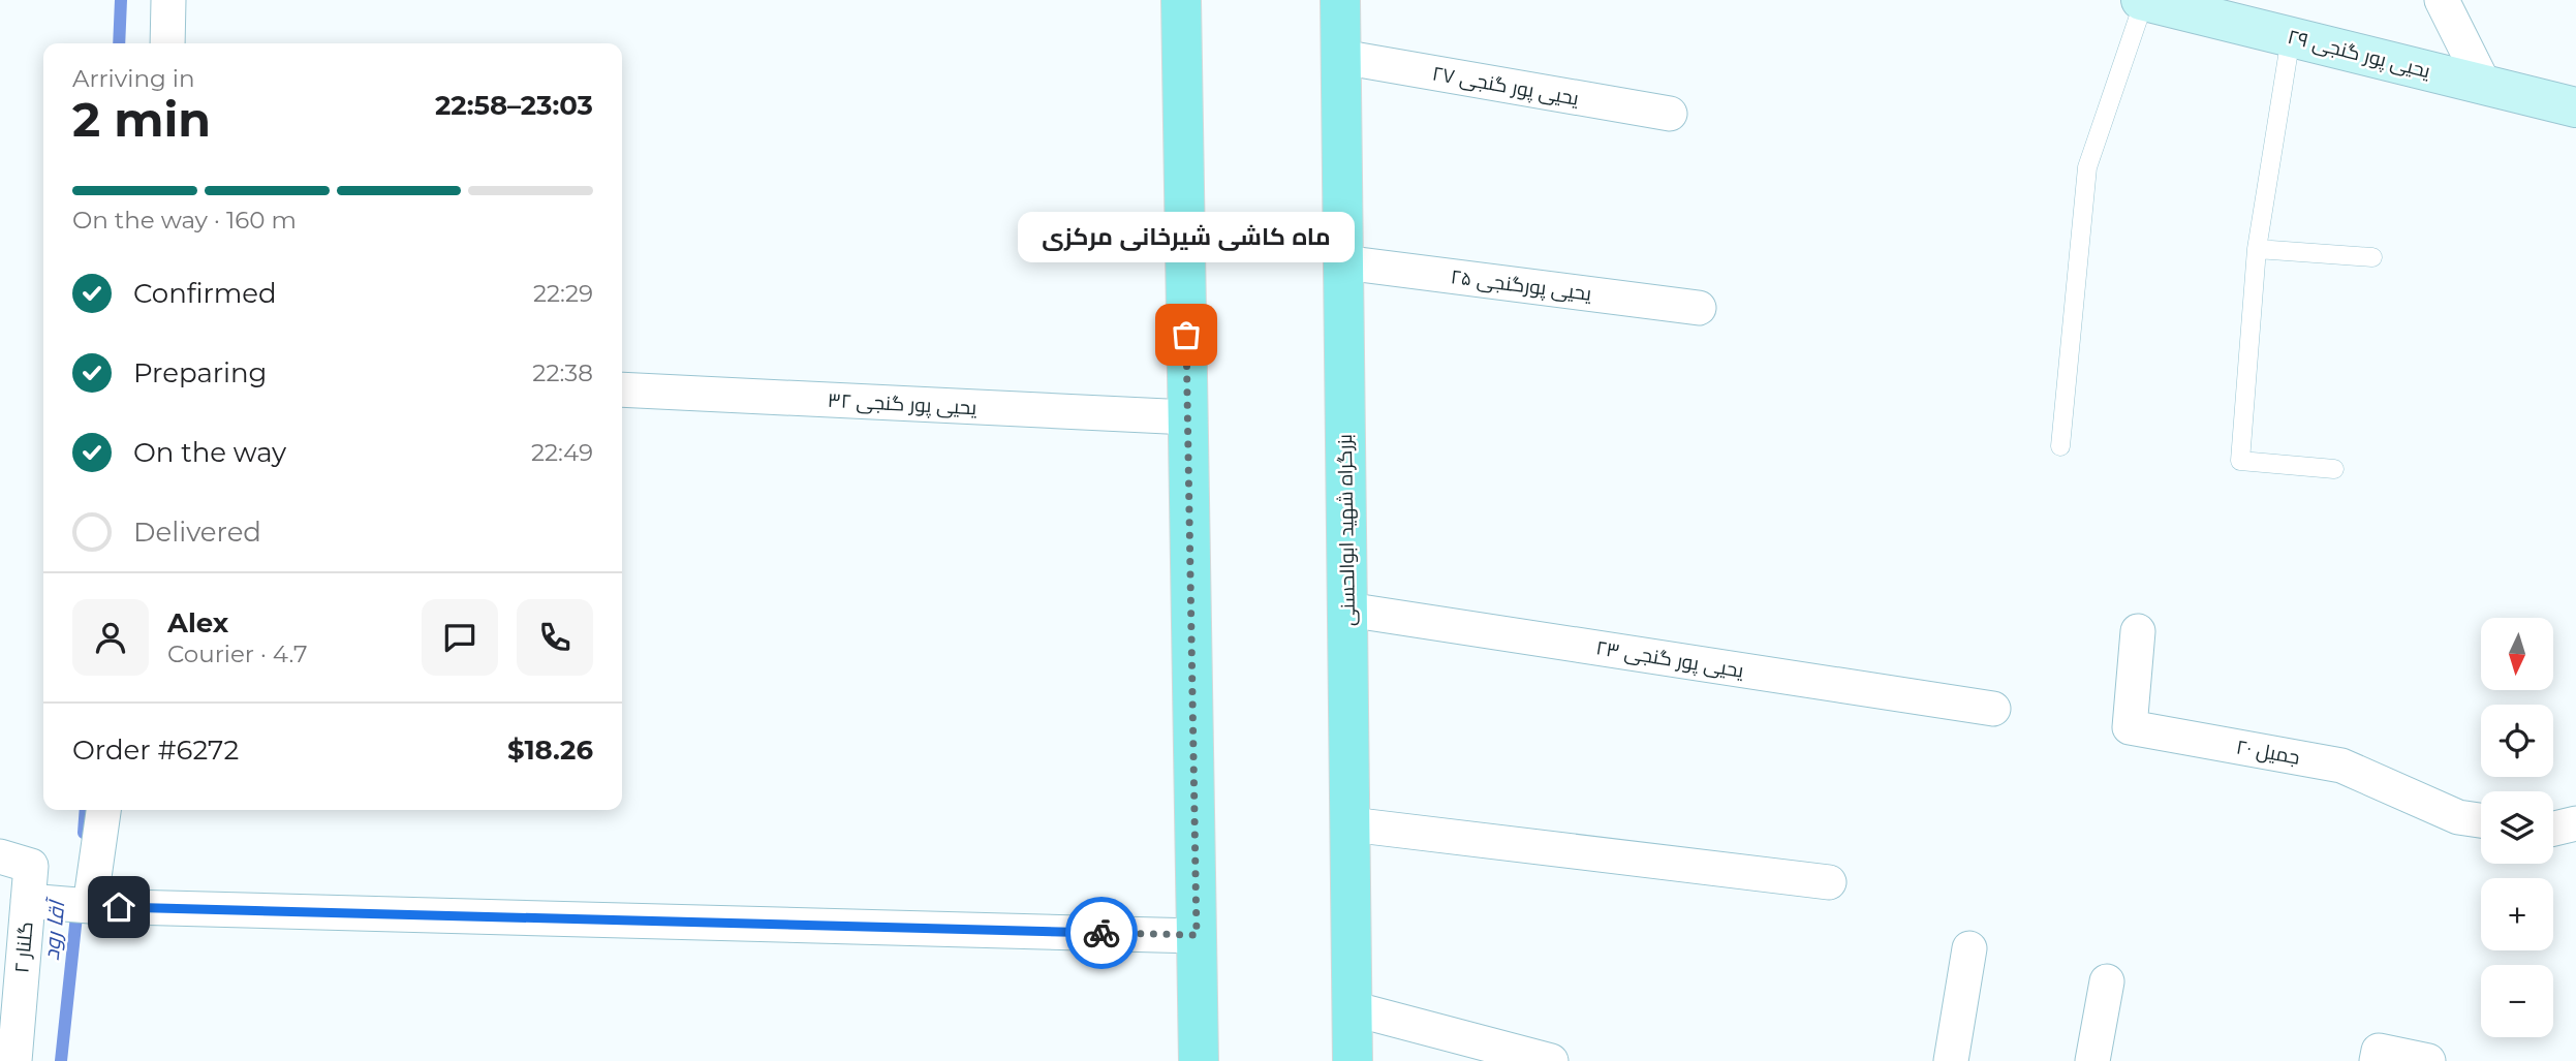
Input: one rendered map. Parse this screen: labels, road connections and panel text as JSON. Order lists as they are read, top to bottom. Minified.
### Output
{"streets":{"main road":["یحیی پور گنجی ۲۹","بزرگراه شهید ابوالحسنی"],"street":["یحیی پور گنجی ۲۷","یحیی پورگنجی ۲۵","یحیی پور گنجی ۳۲","یحیی پور گنجی ۲۳","جمیل ۲۰","گلنار ۲"]},"crossings":[["یحیی پور گنجی ۲۷","بزرگراه شهید ابوالحسنی"],["یحیی پورگنجی ۲۵","بزرگراه شهید ابوالحسنی"],["بزرگراه شهید ابوالحسنی","یحیی پور گنجی ۲۳"]],"water":["آقا رود"],"places":["ماه کاشی شیرخانی مرکزی"],"north":"bottom","page":{"heading":["2 min","Arriving in","22:58–23:03"],"panel":["Alex","Courier · 4.7","Order #6272","$18.26"],"bar":"On the way · 160 m","bubble":"ماه کاشی شیرخانی مرکزی","list":[["Confirmed","22:29"],["Preparing","22:38"],["On the way","22:49"],"Delivered"],"map_buttons":["+","−"]}}
